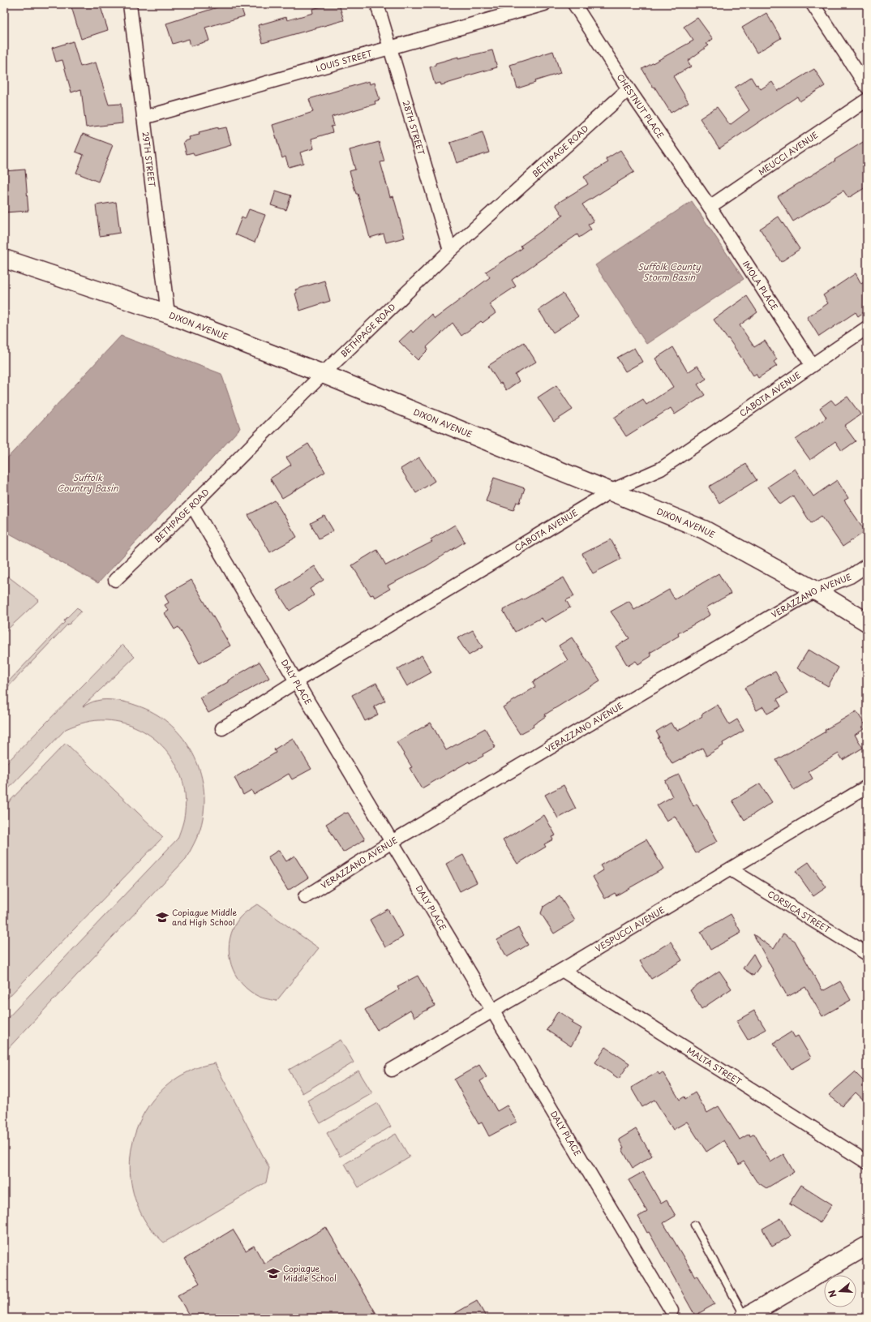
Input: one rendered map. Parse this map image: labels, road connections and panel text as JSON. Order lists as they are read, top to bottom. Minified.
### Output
{"streets":{"main road":["DIXON AVENUE"],"street":["LOUIS STREET","CHESTNUT PLACE","28TH STREET","BETHPAGE ROAD","MEUCCI AVENUE","29TH STREET","IMOLA PLACE","CABOTA AVENUE","VERAZZANO AVENUE","DALY PLACE","CORSICA STREET","VESPUCCI AVENUE","MALTA STREET"]},"crossings":[["LOUIS STREET","28TH STREET"],["LOUIS STREET","29TH STREET"],["CHESTNUT PLACE","BETHPAGE ROAD"],["CHESTNUT PLACE","MEUCCI AVENUE"],["CHESTNUT PLACE","IMOLA PLACE"],["28TH STREET","BETHPAGE ROAD"],["BETHPAGE ROAD","DIXON AVENUE"],["BETHPAGE ROAD","DALY PLACE"],["MEUCCI AVENUE","IMOLA PLACE"],["29TH STREET","DIXON AVENUE"],["IMOLA PLACE","CABOTA AVENUE"],["DIXON AVENUE","CABOTA AVENUE"],["DIXON AVENUE","VERAZZANO AVENUE"],["CABOTA AVENUE","DALY PLACE"],["VERAZZANO AVENUE","DALY PLACE"],["DALY PLACE","VESPUCCI AVENUE"],["CORSICA STREET","VESPUCCI AVENUE"],["VESPUCCI AVENUE","MALTA STREET"]],"water":["Suffolk County Storm Basin","Suffolk Country Basin"],"places":{"school or university":["Copiague Middle and High School","Copiague Middle School"]},"north":"left"}
